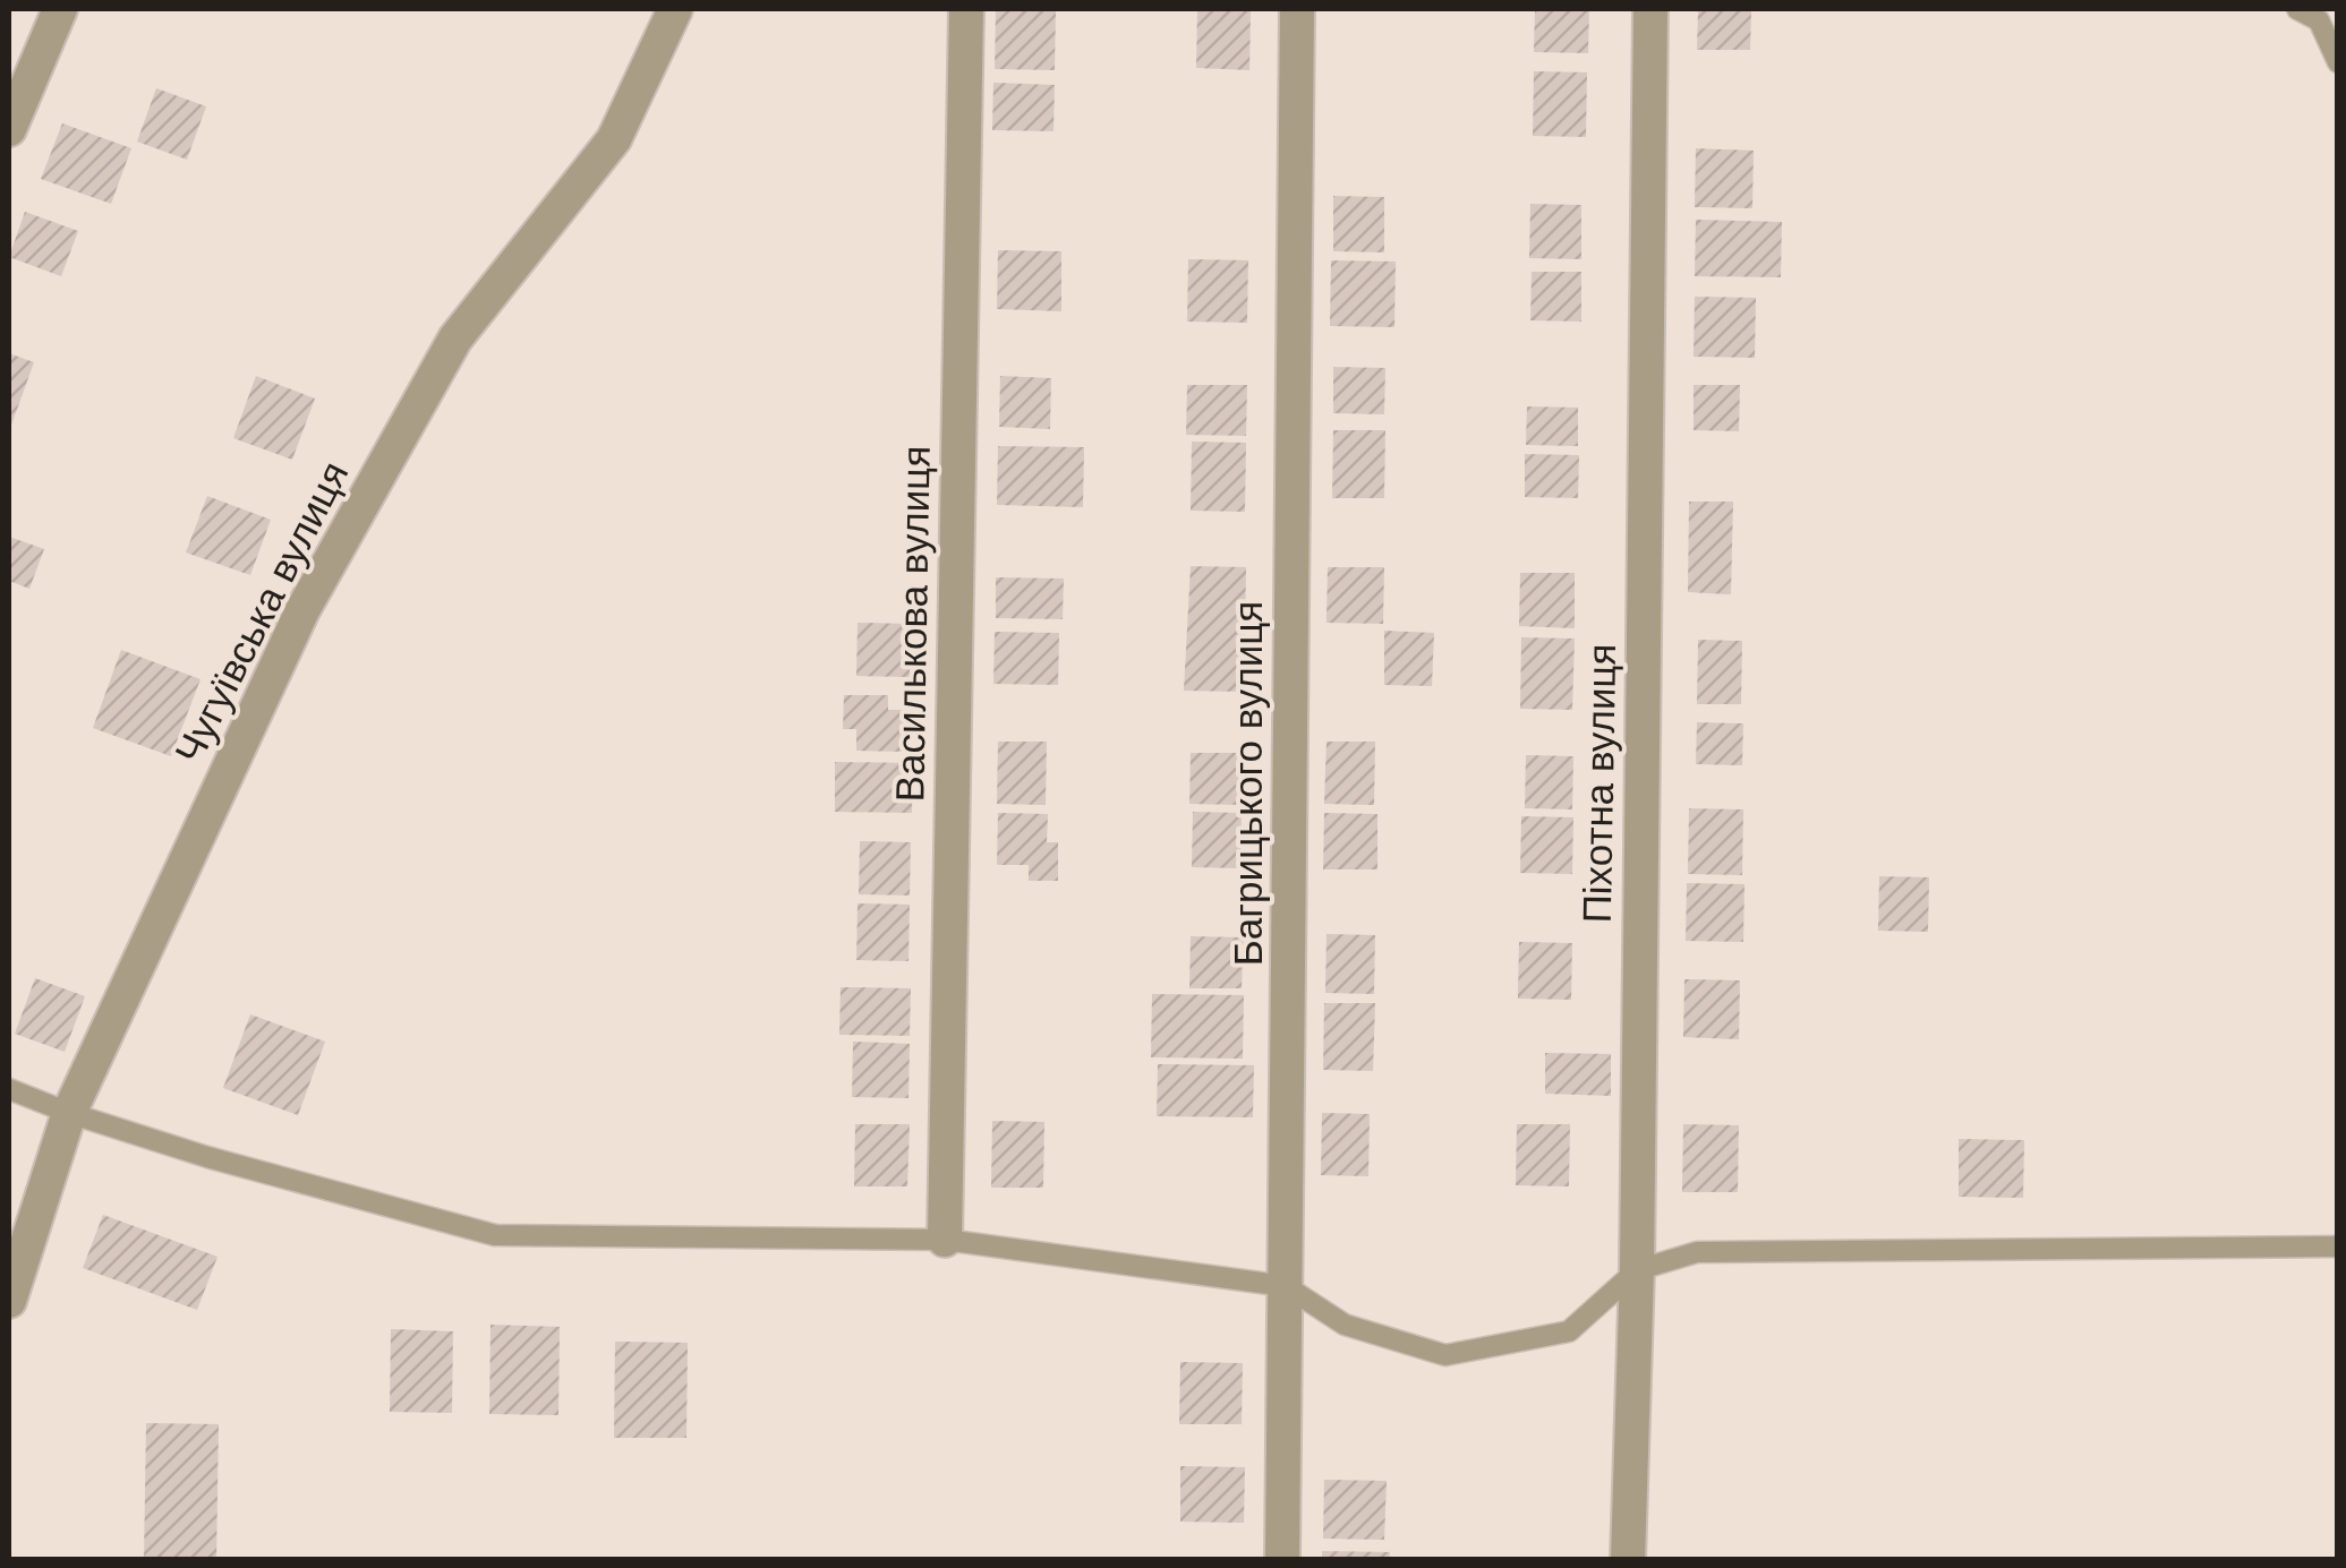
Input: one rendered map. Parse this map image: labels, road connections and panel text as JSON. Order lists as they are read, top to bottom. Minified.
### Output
{"streets":{"street":["Чугуївська вулиця","Василькова вулиця","Багрицького вулиця","Піхотна вулиця"]}}
